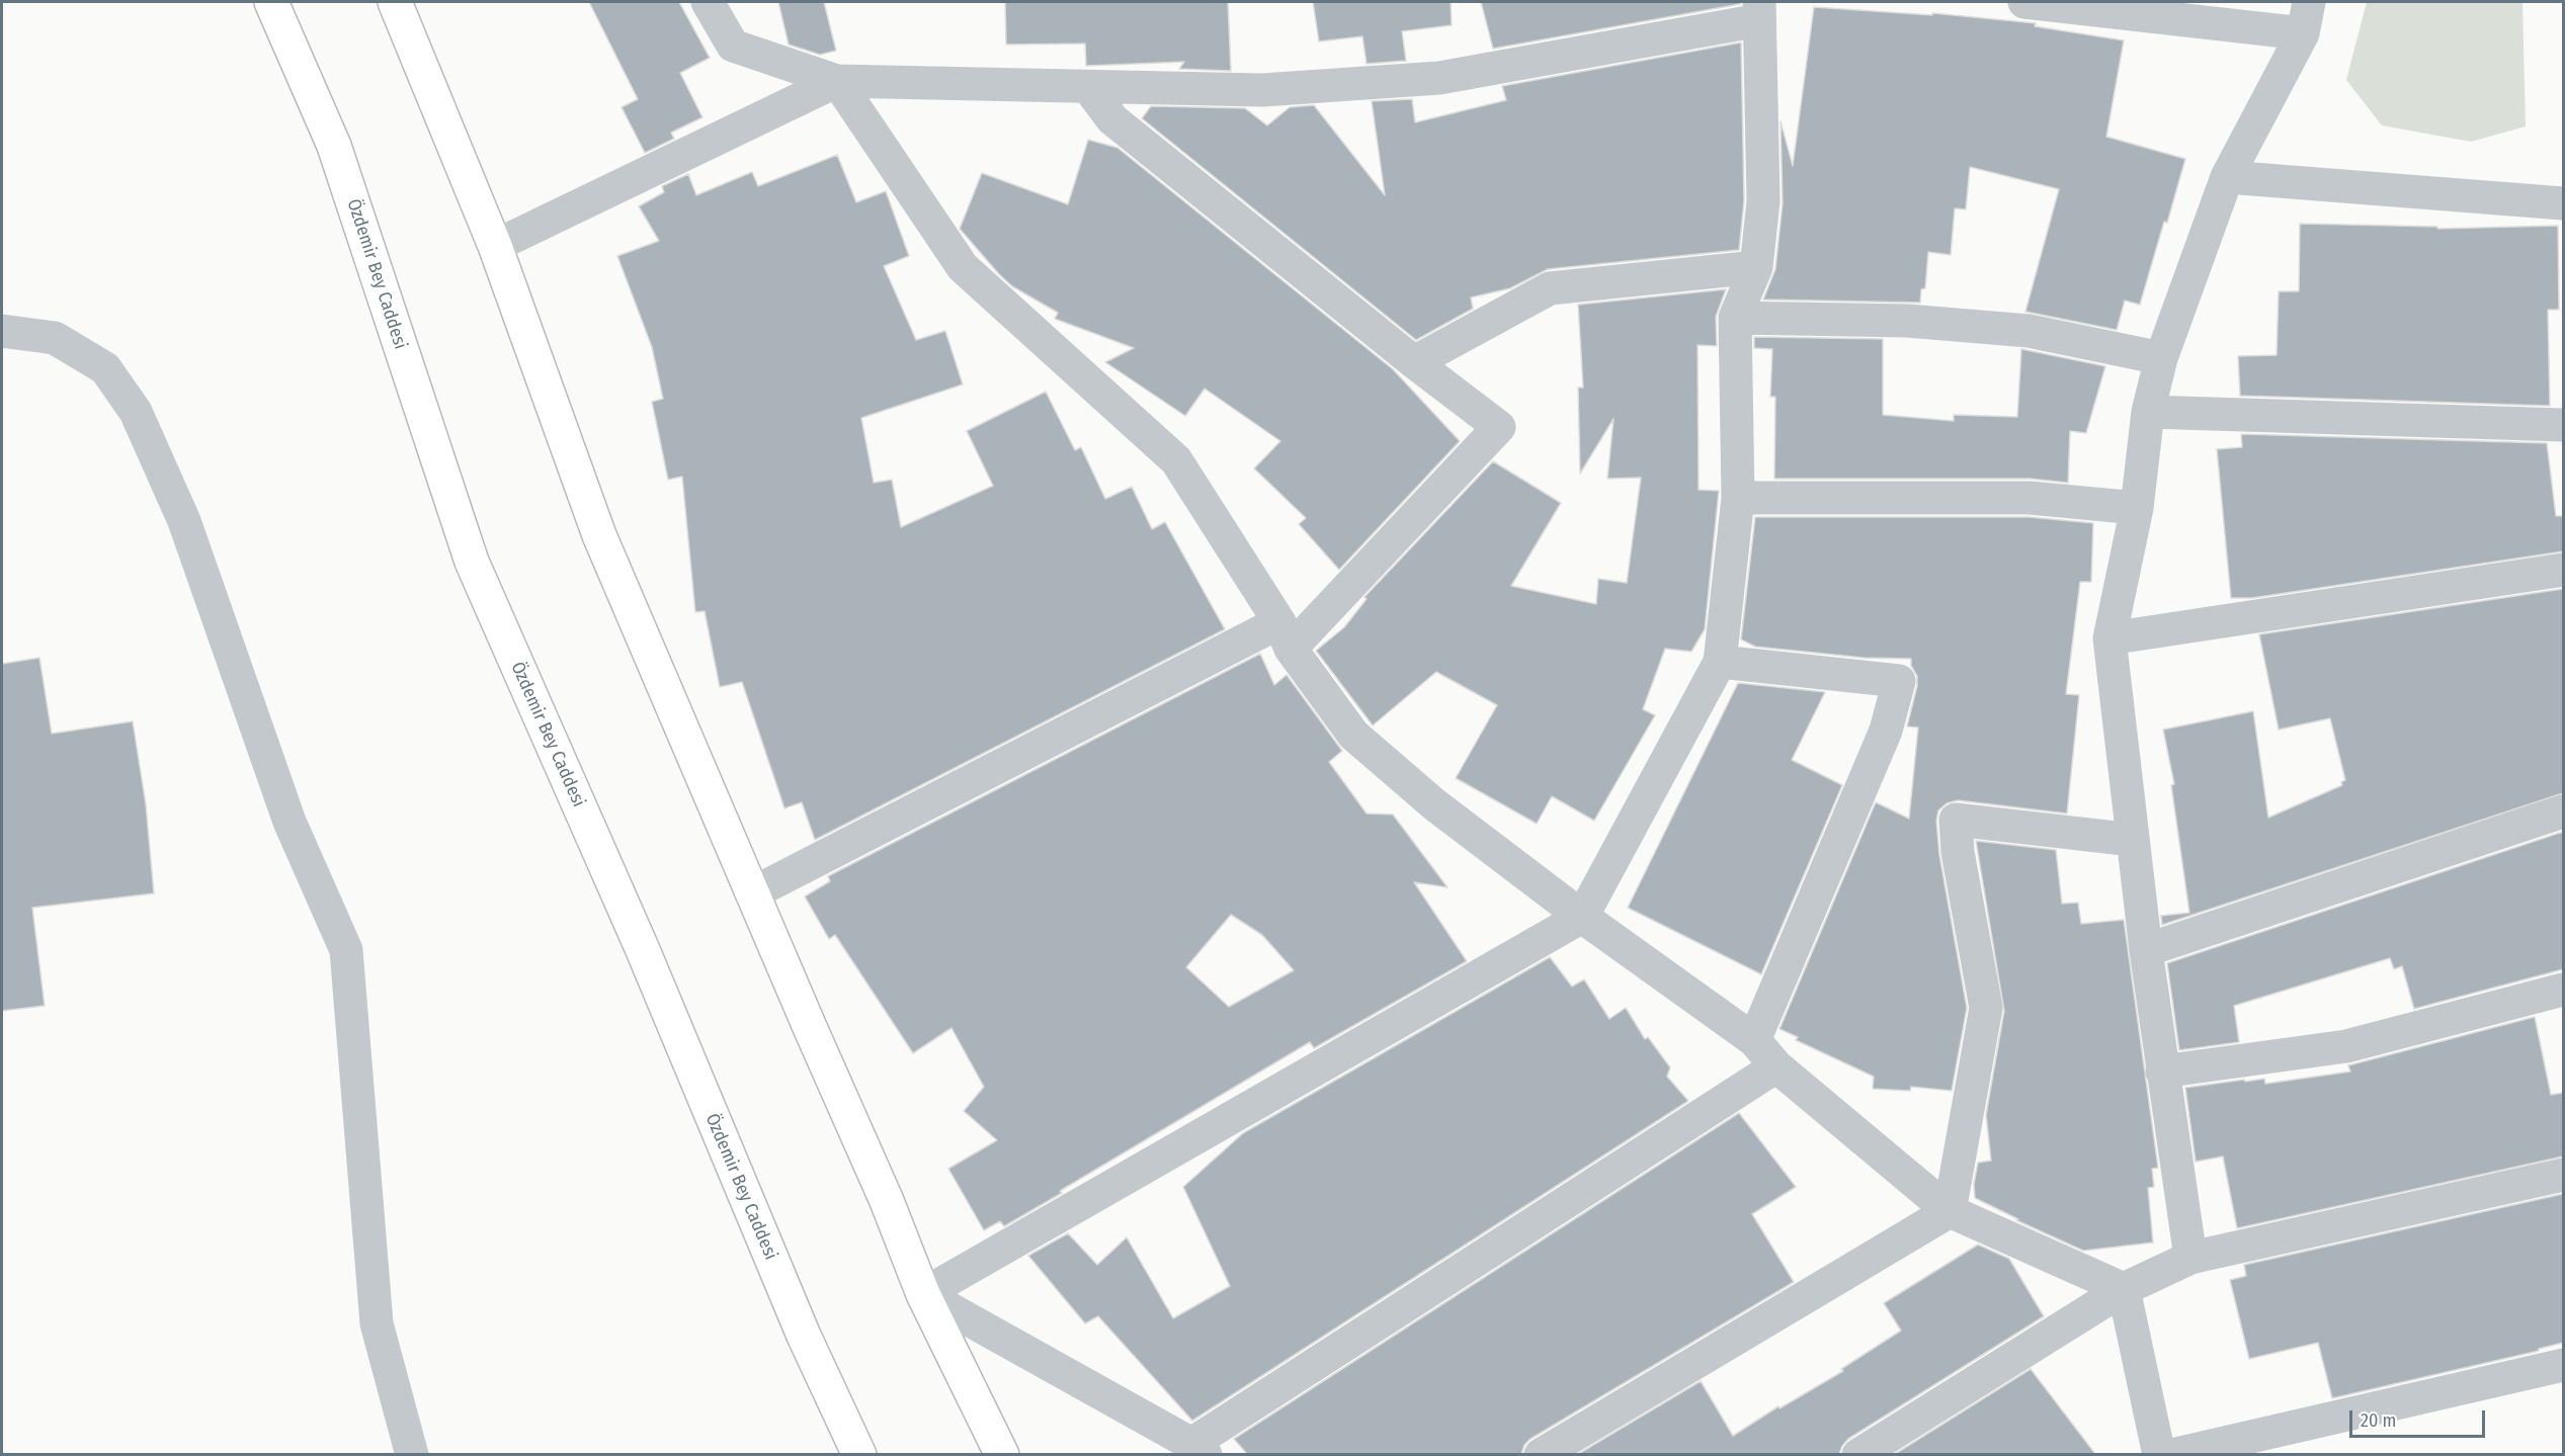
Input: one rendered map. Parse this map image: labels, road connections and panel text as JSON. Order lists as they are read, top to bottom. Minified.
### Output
{"streets":{"main road":["Özdemir Bey Caddesi"]},"scale_bar":"20 m"}
